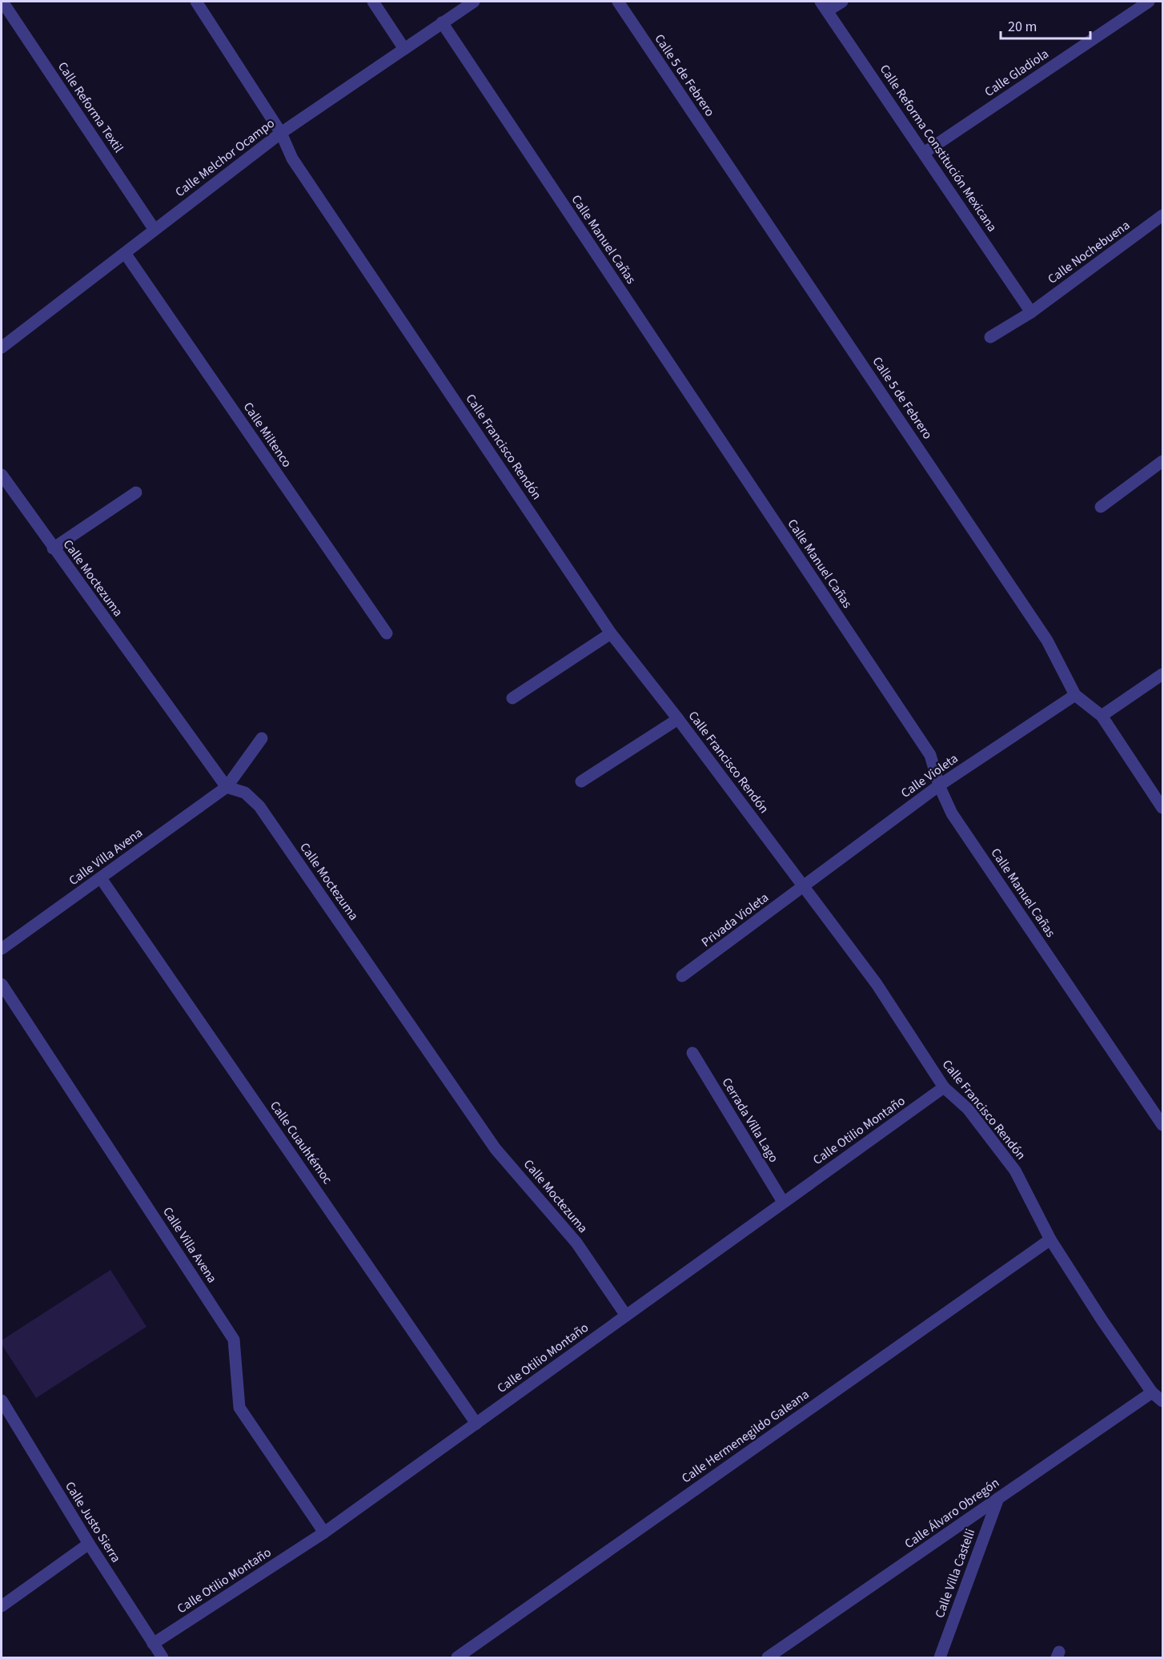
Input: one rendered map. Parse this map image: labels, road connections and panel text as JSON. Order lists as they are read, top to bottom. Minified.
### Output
{"streets":{"street":["Calle Gladiola","Calle 5 de Febrero","Calle Reforma Textil","Calle Reforma Constitución Mexicana","Calle Melchor Ocampo","Calle Manuel Cañas","Calle Nochebuena","Calle Miltenco","Calle Francisco Rendón","Calle Moctezuma","Calle Violeta","Calle Villa Avena","Privada Violeta","Cerrada Villa Lago","Calle Otilio Montaño","Calle Cuauhtémoc","Calle Hermenegildo Galeana","Calle Álvaro Obregón","Calle Justo Sierra","Calle Villa Castelli"]},"crossings":[["Calle Gladiola","Calle Reforma Constitución Mexicana"],["Calle 5 de Febrero","Calle Violeta"],["Calle Reforma Textil","Calle Melchor Ocampo"],["Calle Reforma Constitución Mexicana","Calle Nochebuena"],["Calle Melchor Ocampo","Calle Manuel Cañas"],["Calle Melchor Ocampo","Calle Miltenco"],["Calle Melchor Ocampo","Calle Francisco Rendón"],["Calle Manuel Cañas","Calle Violeta"],["Calle Francisco Rendón","Calle Violeta"],["Calle Francisco Rendón","Privada Violeta"],["Calle Francisco Rendón","Calle Otilio Montaño"],["Calle Francisco Rendón","Calle Hermenegildo Galeana"],["Calle Francisco Rendón","Calle Álvaro Obregón"],["Calle Moctezuma","Calle Villa Avena"],["Calle Moctezuma","Calle Otilio Montaño"],["Calle Violeta","Privada Violeta"],["Calle Villa Avena","Calle Otilio Montaño"],["Calle Villa Avena","Calle Cuauhtémoc"],["Cerrada Villa Lago","Calle Otilio Montaño"],["Calle Otilio Montaño","Calle Cuauhtémoc"],["Calle Otilio Montaño","Calle Justo Sierra"],["Calle Álvaro Obregón","Calle Villa Castelli"]],"scale_bar":"20 m"}
